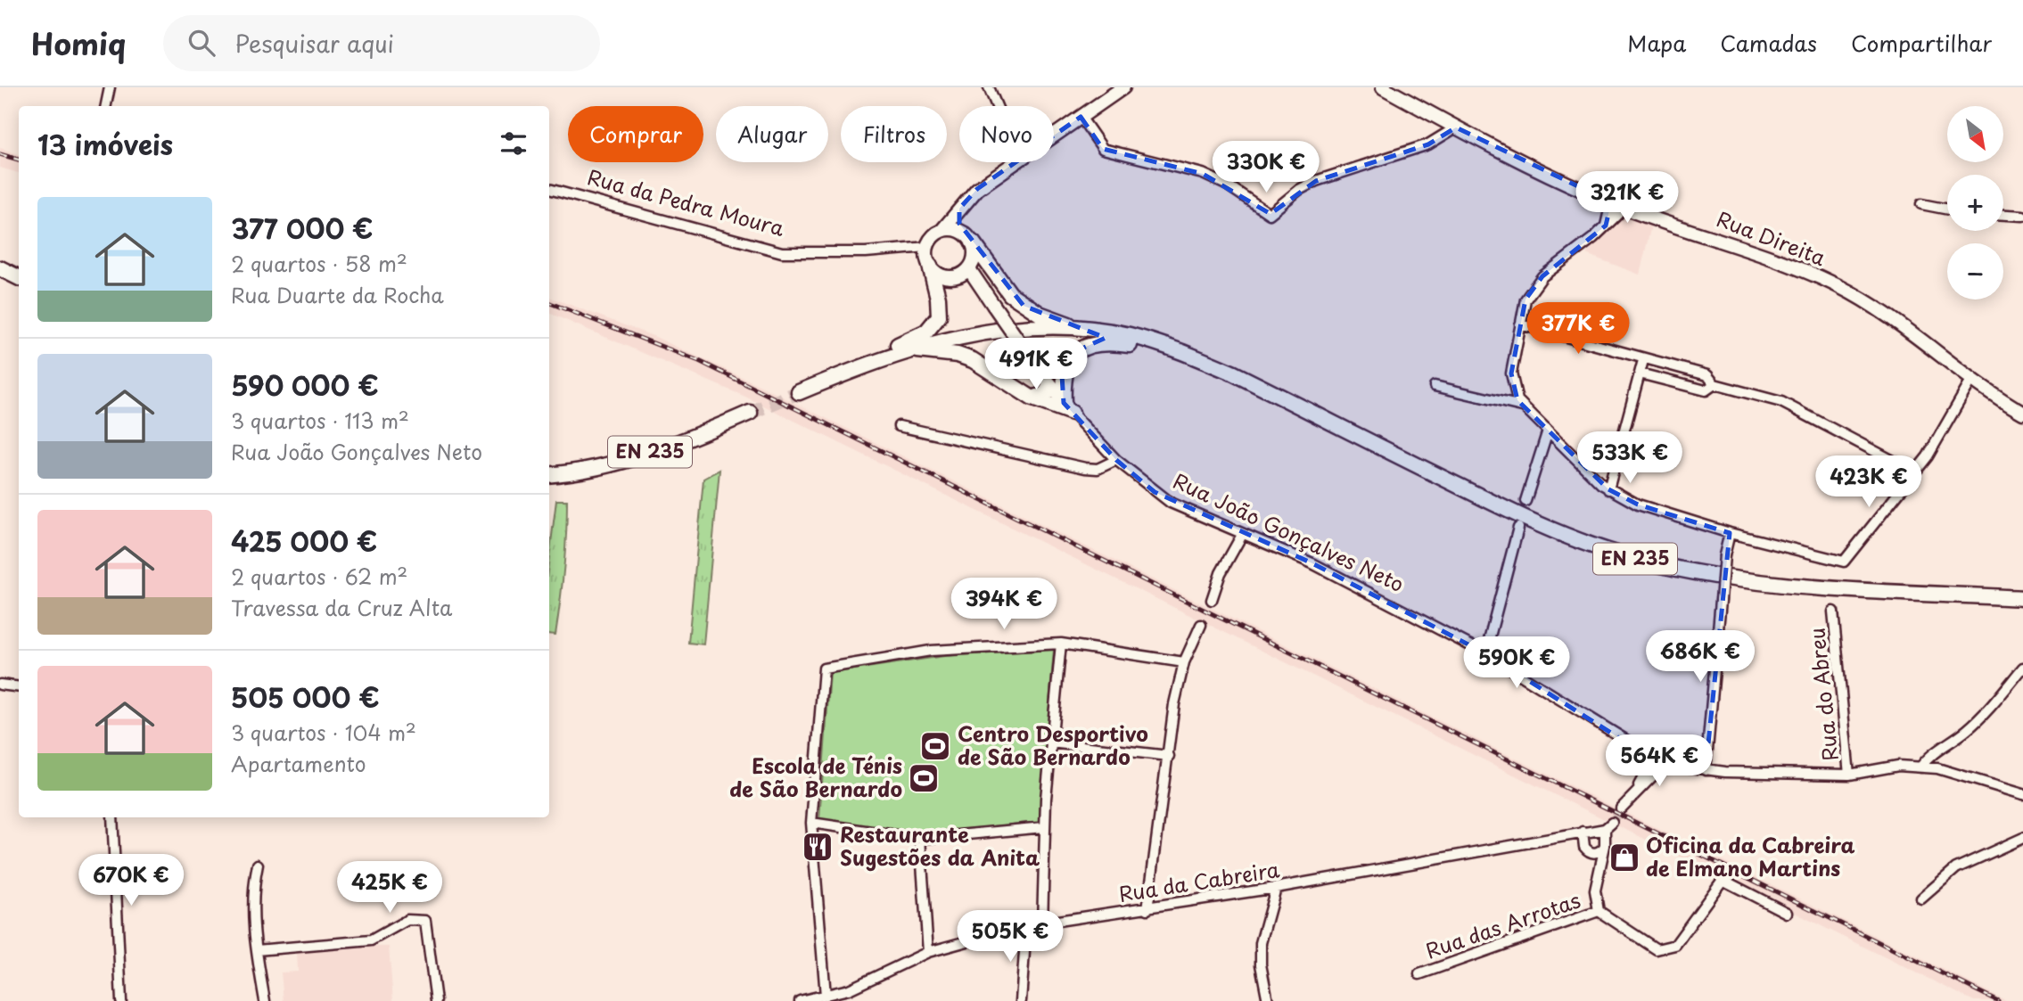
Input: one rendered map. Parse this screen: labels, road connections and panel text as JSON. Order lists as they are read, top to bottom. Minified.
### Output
{"streets":{"main road":["Rua Direita","EN 235"],"street":["Rua da Pedra Moura","Rua João Gonçalves Neto","Rua do Abreu","Rua da Cabreira","Rua das Arrotas"]},"crossings":[["Rua João Gonçalves Neto","Rua do Abreu"]],"places":{"sports":["Centro Desportivo de São Bernardo","Escola de Ténis de São Bernardo"],"restaurant":["Restaurante Sugestões da Anita"],"shop":["Oficina da Cabreira de Elmano Martins"]},"north":"bottom right","page":{"header":"Homiq","search":"Pesquisar aqui","nav":["Mapa","Camadas","Compartilhar"],"map_buttons":["+","−"],"chip":["Comprar","Alugar","Filtros","Novo"],"heading":"13 imóveis","price":["330K €","321K €","377K €","491K €","533K €","423K €","394K €","686K €","590K €","564K €","670K €","425K €","505K €"],"list":[{"name":"377 000 €","note":"2 quartos · 58 m² · Rua Duarte da Rocha"},{"name":"590 000 €","note":"3 quartos · 113 m² · Rua João Gonçalves Neto"},{"name":"425 000 €","note":"2 quartos · 62 m² · Travessa da Cruz Alta"},{"name":"505 000 €","note":"3 quartos · 104 m² · Apartamento"}]}}
